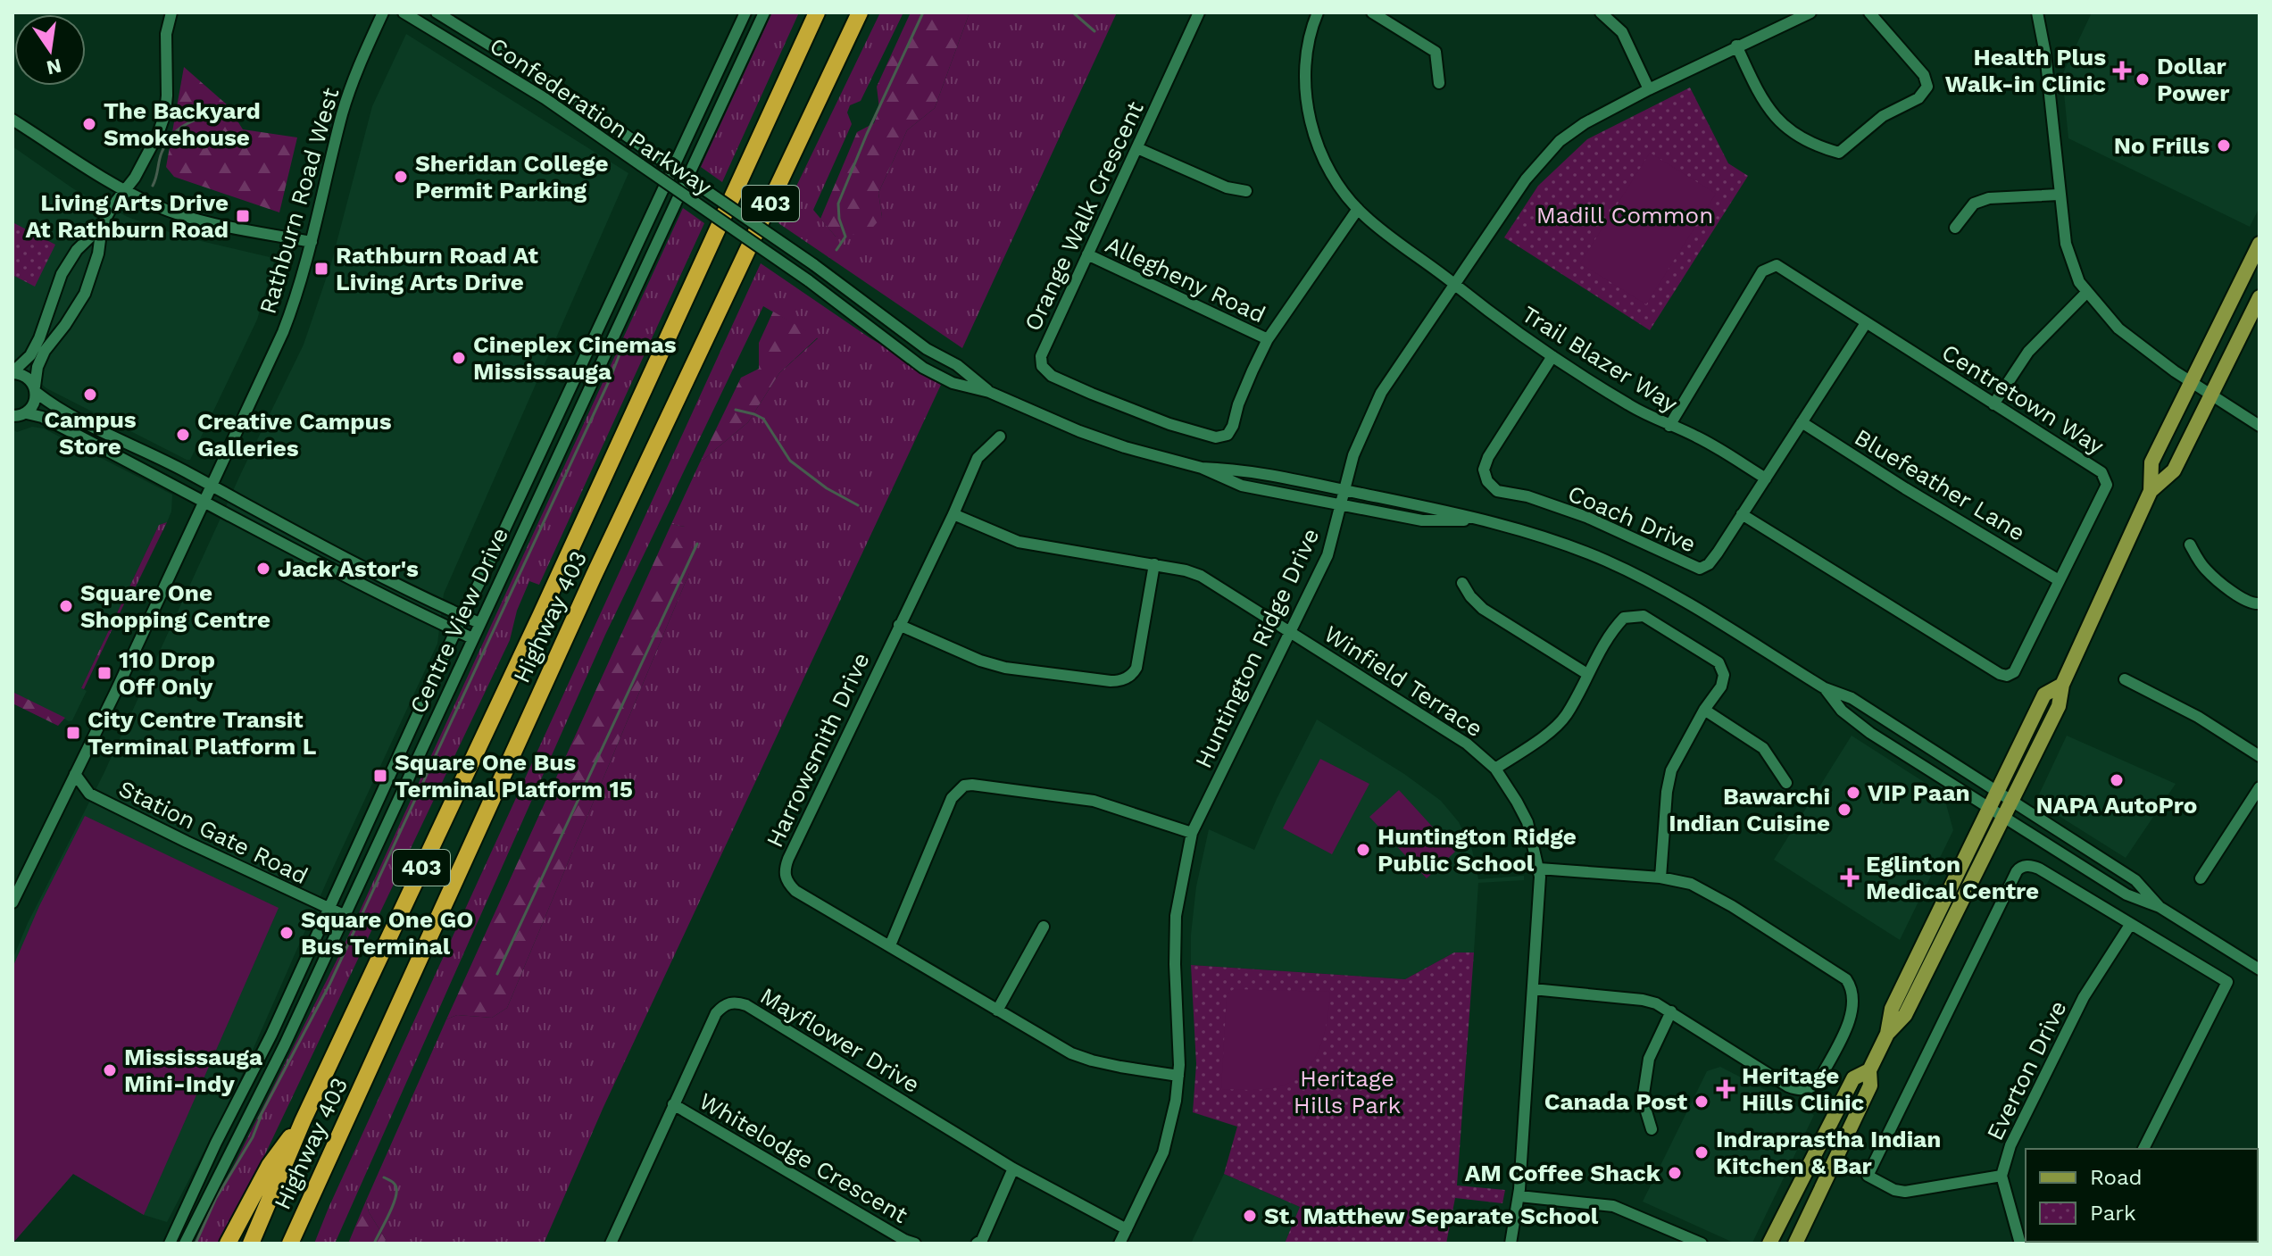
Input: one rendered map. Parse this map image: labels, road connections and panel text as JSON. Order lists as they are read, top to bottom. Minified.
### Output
{"streets":{"highway":["403","Highway 403"],"street":["Confederation Parkway","Rathburn Road West","Orange Walk Crescent","Allegheny Road","Trail Blazer Way","Centretown Way","Bluefeather Lane","Coach Drive","Centre View Drive","Huntington Ridge Drive","Winfield Terrace","Harrowsmith Drive","Station Gate Road","Mayflower Drive","Everton Drive","Whitelodge Crescent"]},"crossings":[["Confederation Parkway","Huntington Ridge Drive"],["Rathburn Road West","Station Gate Road"],["Orange Walk Crescent","Allegheny Road"],["Orange Walk Crescent","Trail Blazer Way"],["Trail Blazer Way","Centretown Way"],["Trail Blazer Way","Coach Drive"],["Trail Blazer Way","Huntington Ridge Drive"],["Centretown Way","Bluefeather Lane"],["Centretown Way","Coach Drive"],["Bluefeather Lane","Coach Drive"],["Centre View Drive","Station Gate Road"],["Huntington Ridge Drive","Winfield Terrace"],["Huntington Ridge Drive","Harrowsmith Drive"],["Huntington Ridge Drive","Mayflower Drive"],["Winfield Terrace","Harrowsmith Drive"],["Mayflower Drive","Whitelodge Crescent"]],"parks":["Madill Common","Heritage Hills Park"],"places":{"health":["Health Plus Walk-in Clinic","Eglinton Medical Centre","Heritage Hills Clinic"],"other":["Dollar Power","The Backyard Smokehouse","No Frills","Sheridan College Permit Parking","Cineplex Cinemas Mississauga","Campus Store","Creative Campus Galleries","Jack Astor's","Square One Shopping Centre","NAPA AutoPro","VIP Paan","Bawarchi Indian Cuisine","Huntington Ridge Public School","Square One GO Bus Terminal","Mississauga Mini-Indy","Canada Post","Indraprastha Indian Kitchen & Bar","AM Coffee Shack","St. Matthew Separate School"],"transit":["Living Arts Drive At Rathburn Road","Rathburn Road At Living Arts Drive","110 Drop Off Only","City Centre Transit Terminal Platform L","Square One Bus Terminal Platform 15"]},"legend":["Road","Park"],"north":"bottom"}
